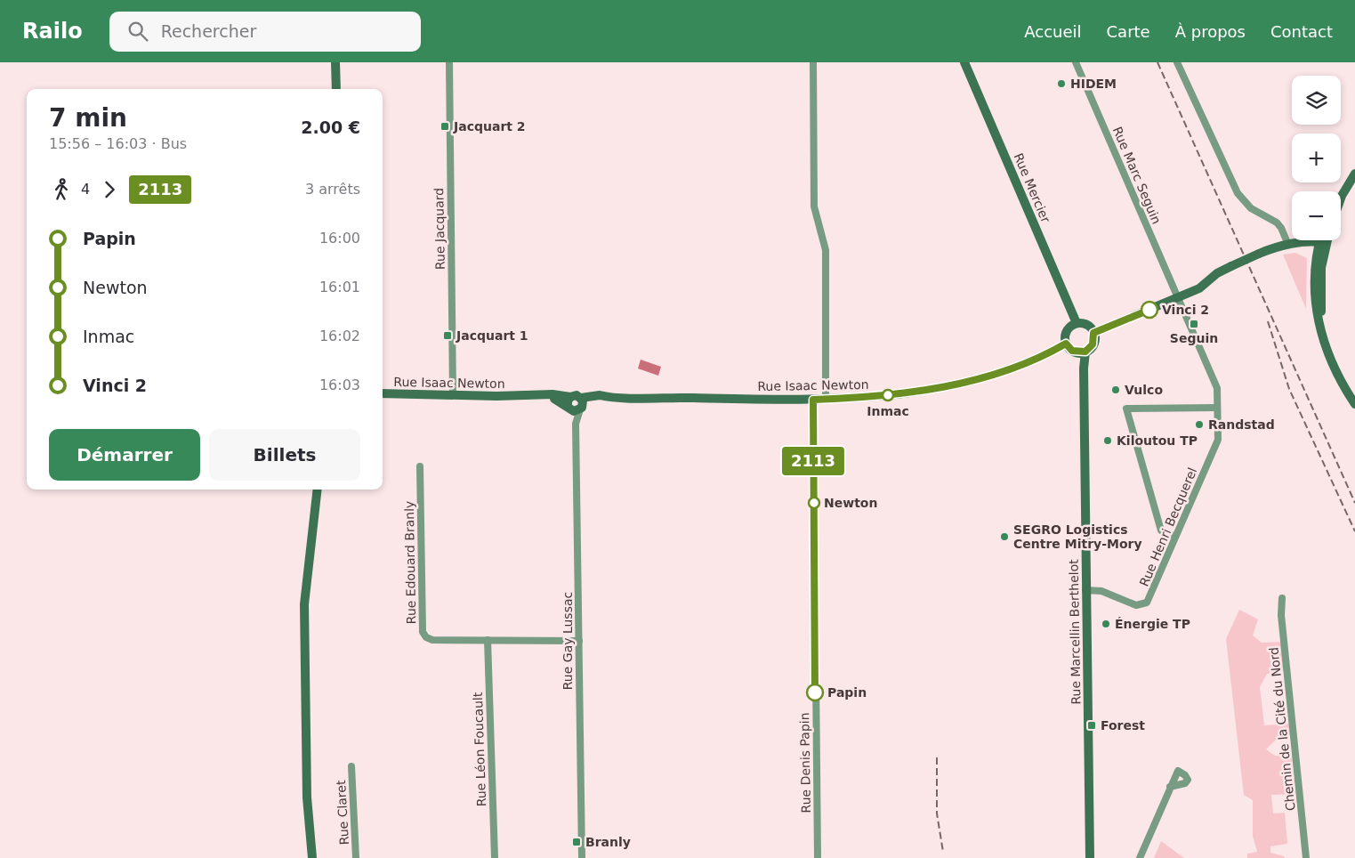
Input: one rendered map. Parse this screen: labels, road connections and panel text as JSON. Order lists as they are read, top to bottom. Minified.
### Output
{"streets":{"street":["Rue Marc Seguin","Rue Mercier","Rue Jacquard","Rue Isaac Newton","Rue Henri Becquerel","Rue Edouard Branly","Rue Marcellin Berthelot","Rue Gay Lussac","Chemin de la Cité du Nord","Rue Léon Foucault","Rue Denis Papin","Rue Claret"]},"crossings":[["Rue Marc Seguin","Rue Henri Becquerel"],["Rue Mercier","Rue Isaac Newton"],["Rue Mercier","Rue Marcellin Berthelot"],["Rue Jacquard","Rue Isaac Newton"],["Rue Isaac Newton","Rue Marcellin Berthelot"],["Rue Isaac Newton","Rue Gay Lussac"],["Rue Isaac Newton","Rue Denis Papin"],["Rue Henri Becquerel","Rue Marcellin Berthelot"],["Rue Edouard Branly","Rue Gay Lussac"],["Rue Edouard Branly","Rue Léon Foucault"]],"places":{"other":["HIDEM","Vinci 2","Vulco","Inmac","Randstad","Kiloutou TP","Newton","SEGRO Logistics Centre Mitry-Mory","Énergie TP","Papin"],"transit":["Jacquart 2","Seguin","Jacquart 1","Forest","Branly"]},"lines":["bus line 2113"],"page":{"header":"Railo","search":"Rechercher","nav":["Accueil","Carte","À propos","Contact"],"on_map":"2113","map_buttons":["+","−"],"heading":["7 min","15:56 – 16:03 · Bus","2.00 €"],"legs":["4","2113","3 arrêts"],"list":[{"name":"Papin","value":"16:00"},{"name":"Newton","value":"16:01"},{"name":"Inmac","value":"16:02"},{"name":"Vinci 2","value":"16:03"}],"buttons":["Démarrer","Billets"]}}
